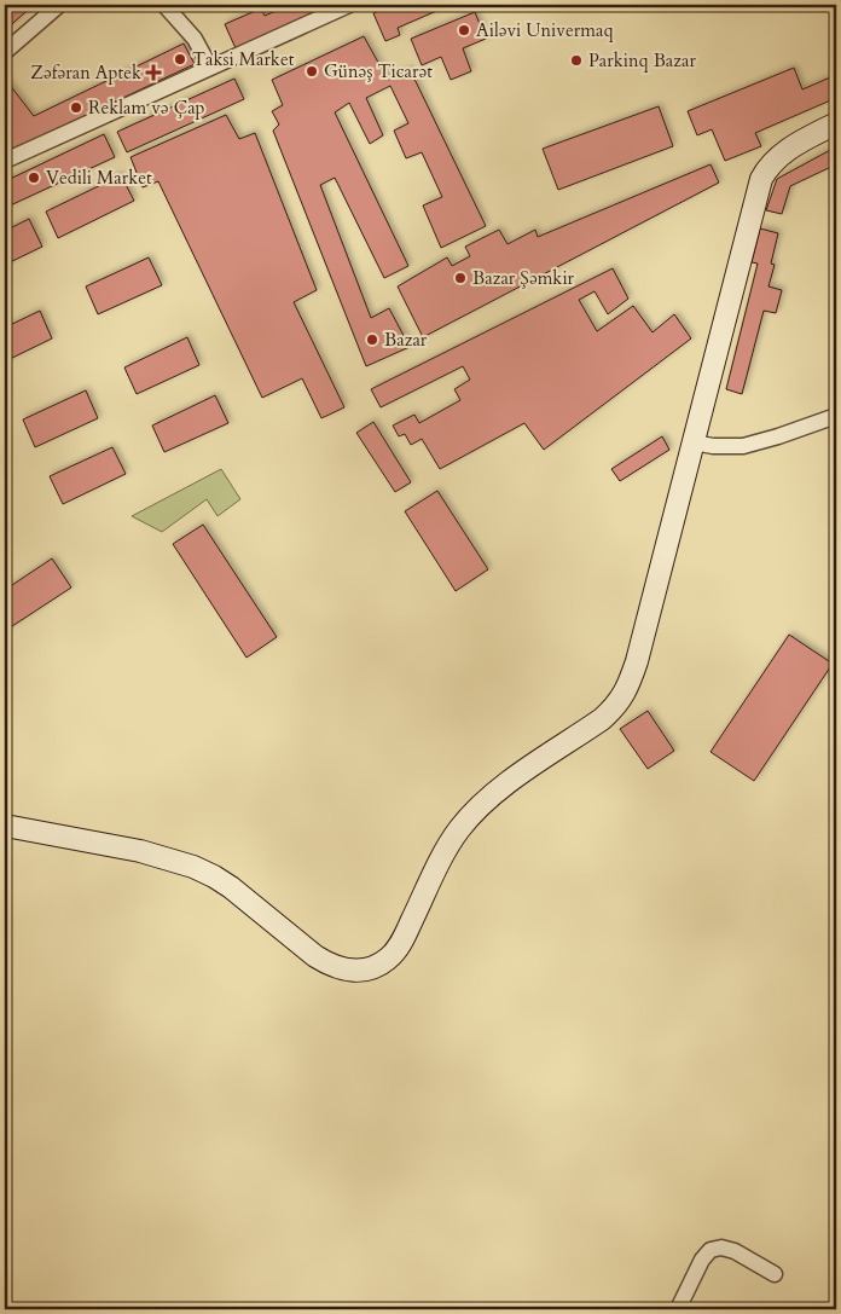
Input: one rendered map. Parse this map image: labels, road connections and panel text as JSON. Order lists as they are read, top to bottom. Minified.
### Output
{"places":{"other":["Ailəvi Univermaq","Taksi Market","Parkinq Bazar","Günəş Ticarət","Reklam və Çap","Vedili Market","Bazar Şəmkir","Bazar"],"health":["Zəfəran Aptek"]}}
